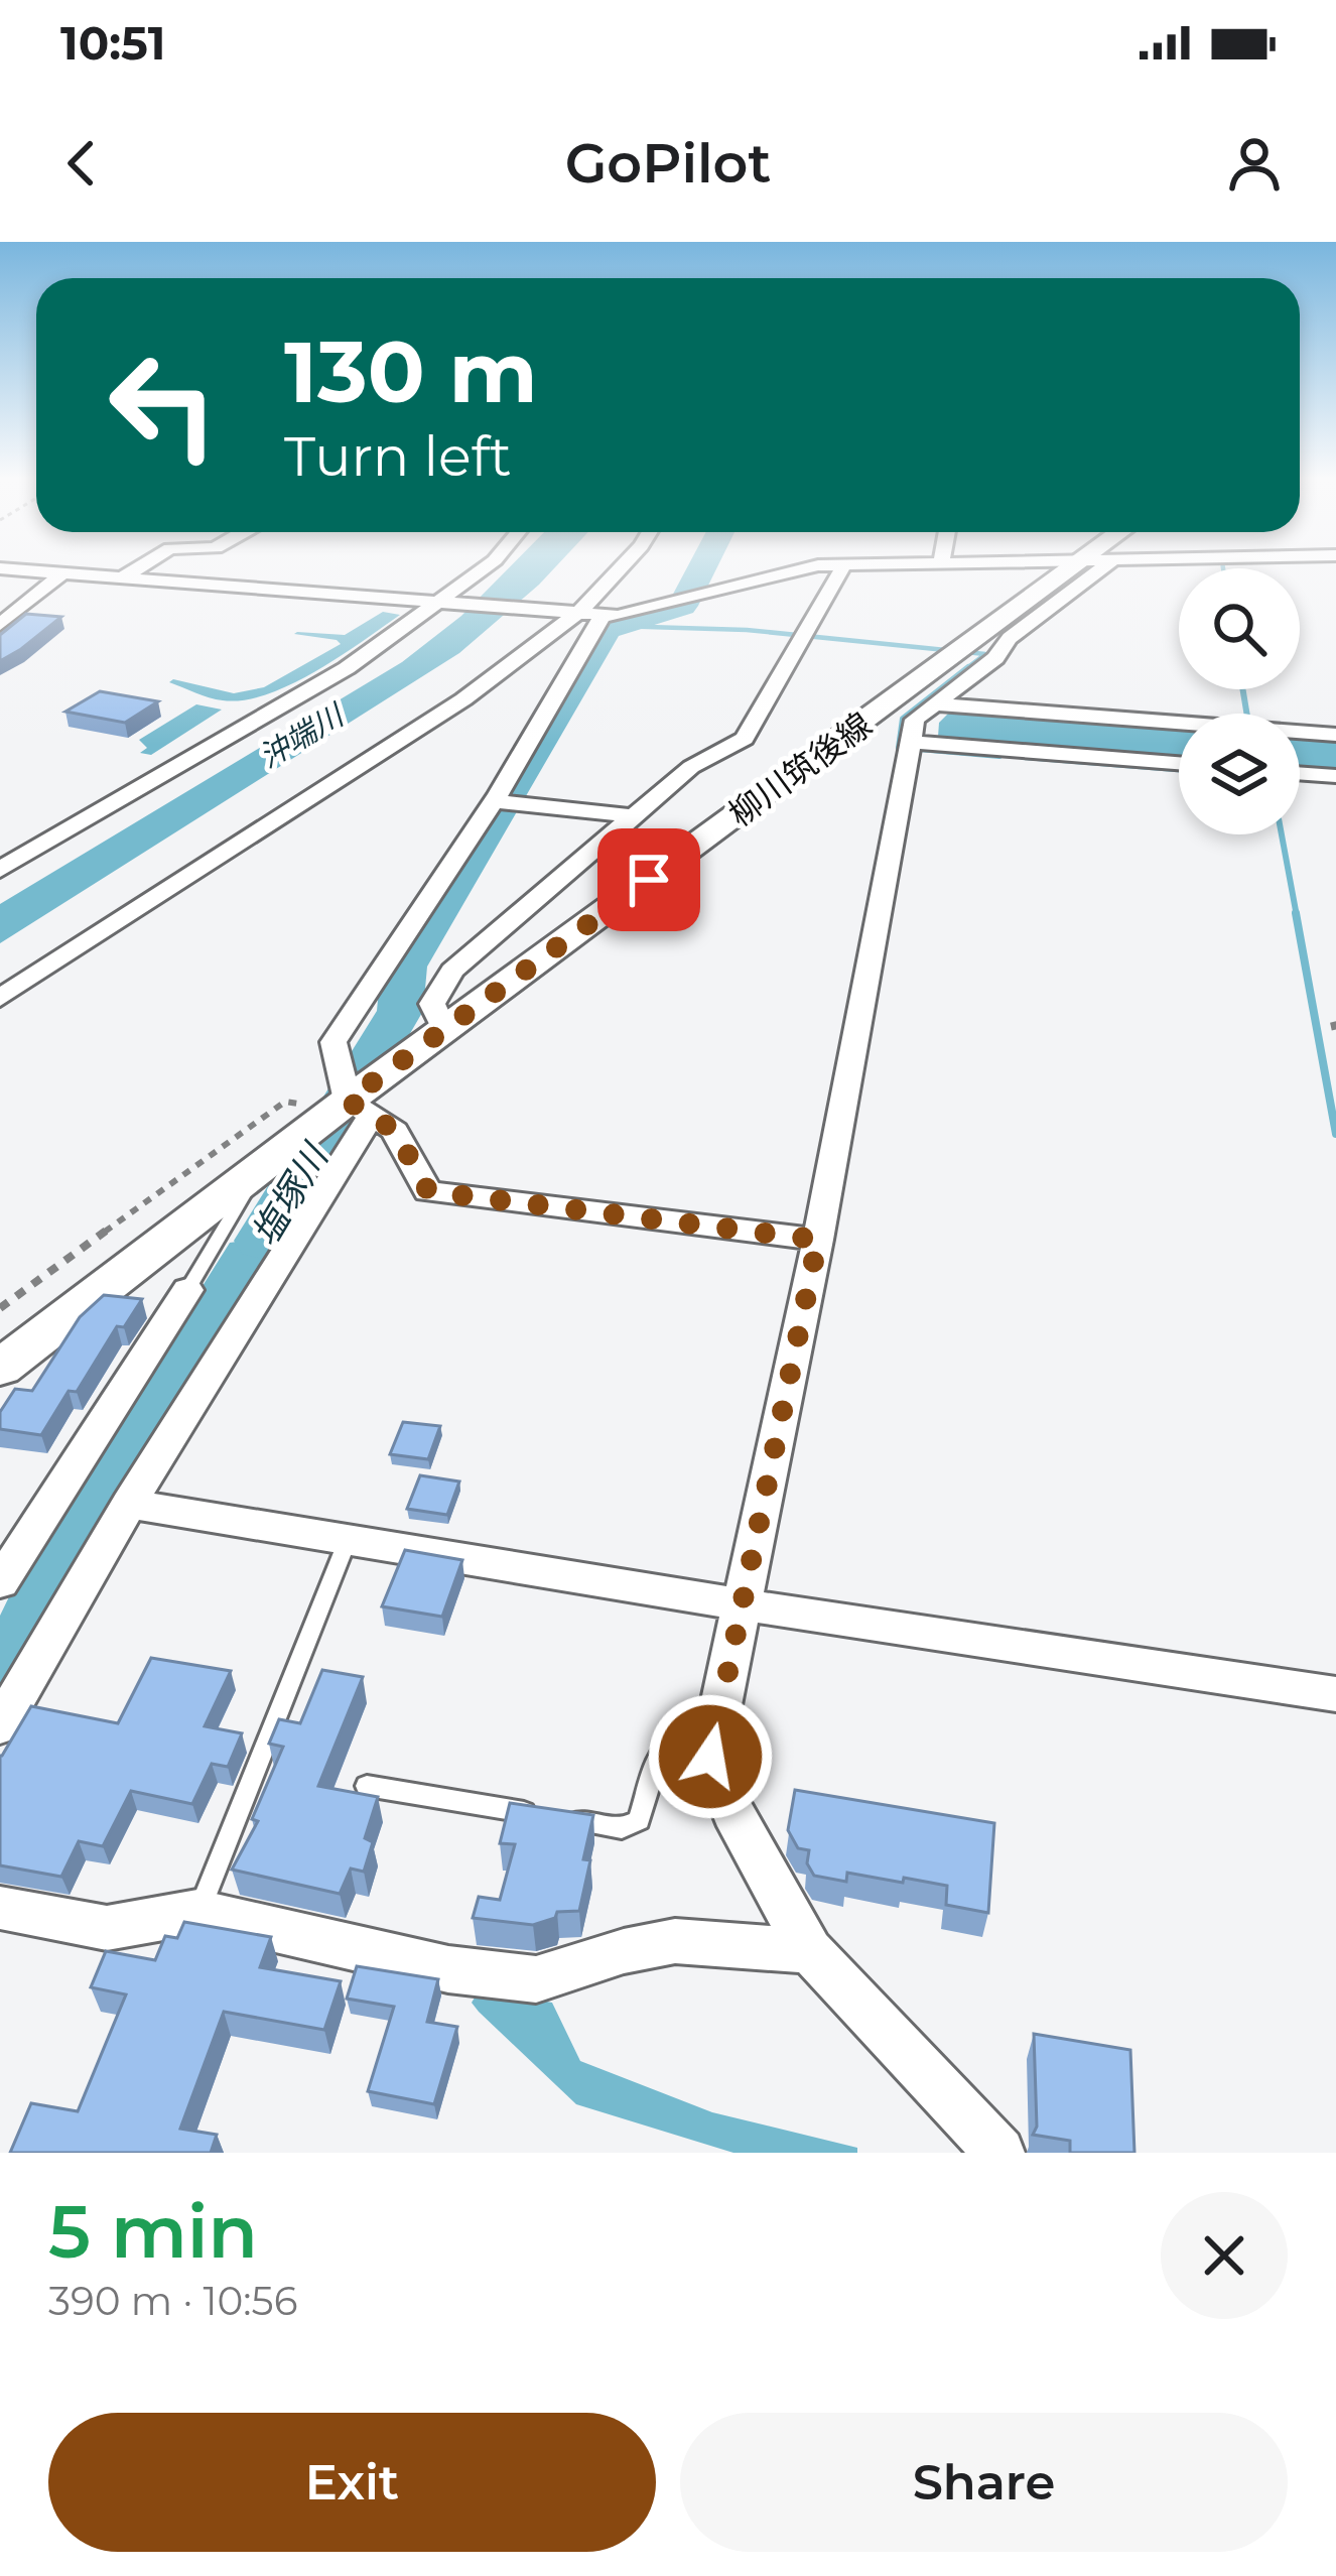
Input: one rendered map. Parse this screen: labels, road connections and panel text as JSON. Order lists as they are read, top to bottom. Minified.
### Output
{"streets":{"main road":["柳川筑後線"]},"water":["沖端川","塩塚川"],"page":{"status":"10:51","header":"GoPilot","turn":["130 m","Turn left"],"heading":["5 min","390 m · 10:56"],"buttons":["Exit","Share"]}}
